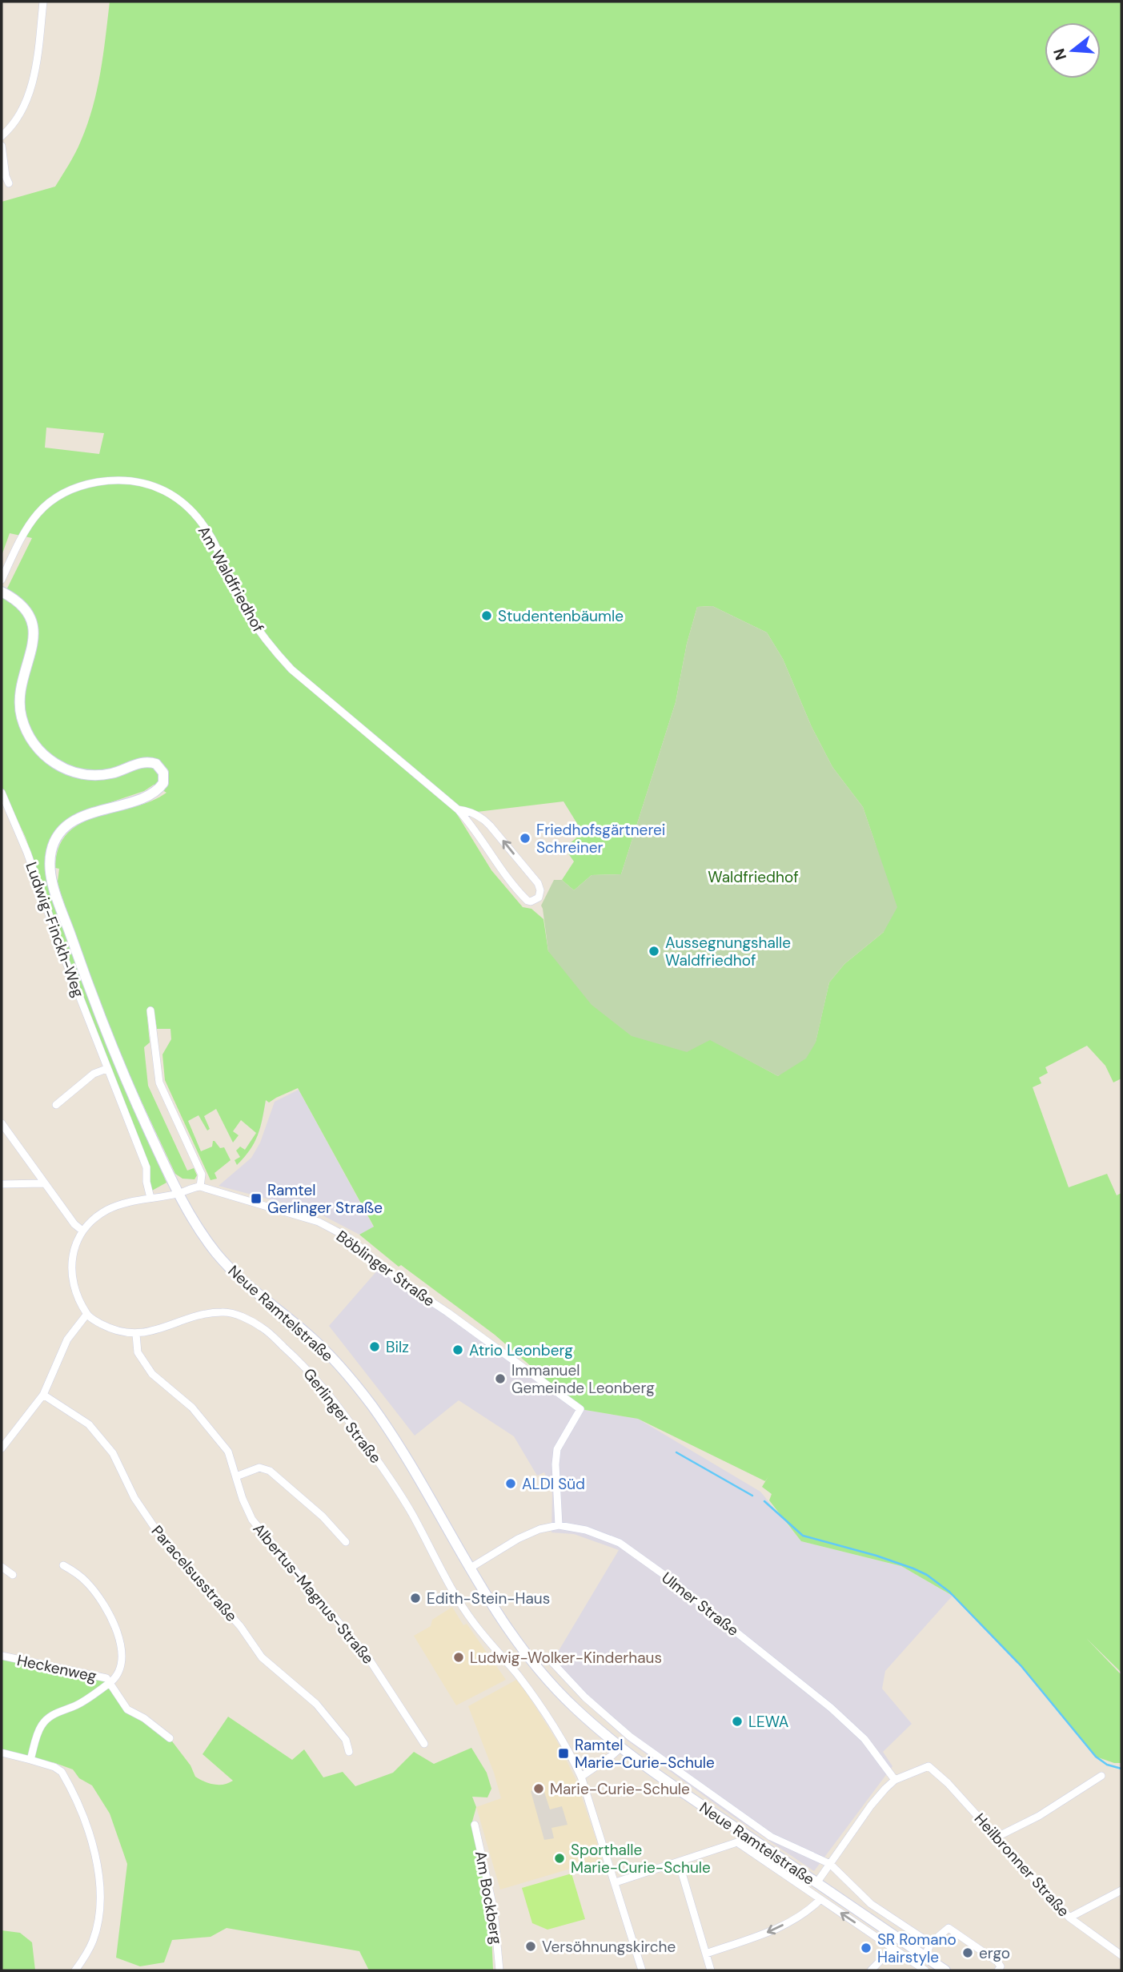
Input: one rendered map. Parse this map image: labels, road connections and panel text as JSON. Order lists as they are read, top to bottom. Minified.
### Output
{"streets":{"main road":["Neue Ramtelstraße"],"street":["Am Waldfriedhof","Ludwig-Finckh-Weg","Böblinger Straße","Gerlinger Straße","Paracelsusstraße","Albertus-Magnus-Straße","Ulmer Straße","Heckenweg","Heilbronner Straße","Am Bockberg"]},"crossings":[["Böblinger Straße","Ulmer Straße"],["Neue Ramtelstraße","Ulmer Straße"],["Gerlinger Straße","Albertus-Magnus-Straße"],["Ulmer Straße","Heilbronner Straße"]],"parks":["Waldfriedhof"],"places":{"other":["Studentenbäumle","Friedhofsgärtnerei Schreiner","Aussegnungshalle Waldfriedhof","Bilz","Atrio Leonberg","Immanuel Gemeinde Leonberg","ALDI Süd","Edith-Stein-Haus","Ludwig-Wolker-Kinderhaus","LEWA","Marie-Curie-Schule","Sporthalle Marie-Curie-Schule","Versöhnungskirche","SR Romano Hairstyle","ergo"],"transit":["Ramtel Gerlinger Straße","Ramtel Marie-Curie-Schule"]},"north":"left"}
